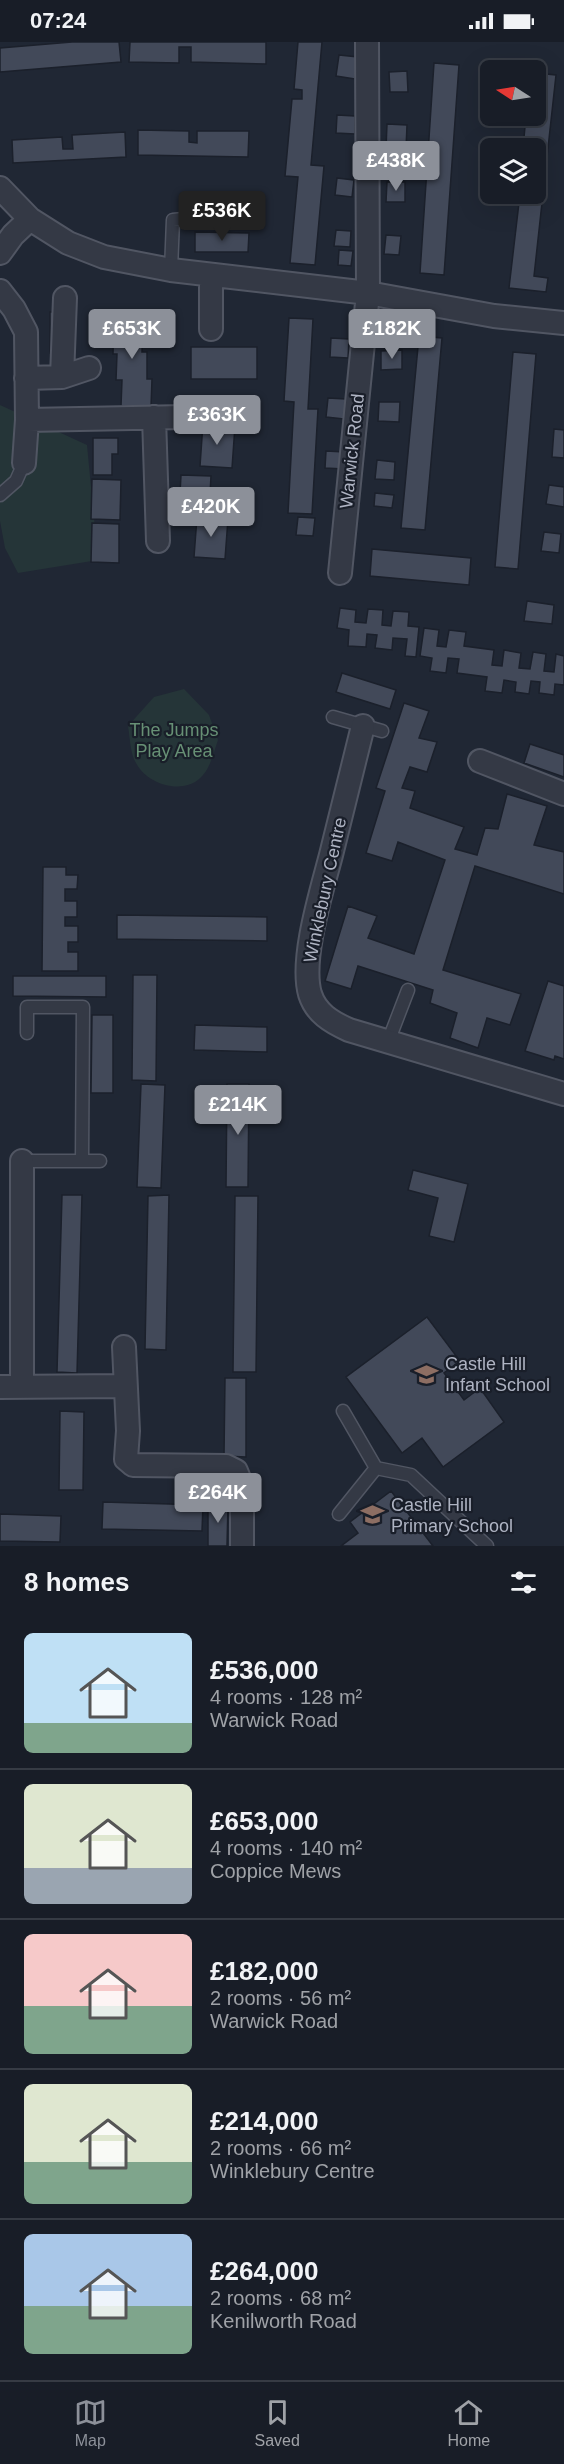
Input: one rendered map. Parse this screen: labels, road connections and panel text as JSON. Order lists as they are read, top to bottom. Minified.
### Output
{"streets":{"street":["Warwick Road","Winklebury Centre"]},"parks":["The Jumps Play Area"],"places":{"school or university":["Castle Hill Infant School","Castle Hill Primary School"]},"north":"left","page":{"status":"07:24","price":["£438K","£536K","£653K","£182K","£363K","£420K","£214K","£264K"],"heading":"8 homes","list":[{"name":"£536,000","note":"4 rooms · 128 m² · Warwick Road"},{"name":"£653,000","note":"4 rooms · 140 m² · Coppice Mews"},{"name":"£182,000","note":"2 rooms · 56 m² · Warwick Road"},{"name":"£214,000","note":"2 rooms · 66 m² · Winklebury Centre"},{"name":"£264,000","note":"2 rooms · 68 m² · Kenilworth Road"}],"tabs":["Map","Saved","Home"]}}
